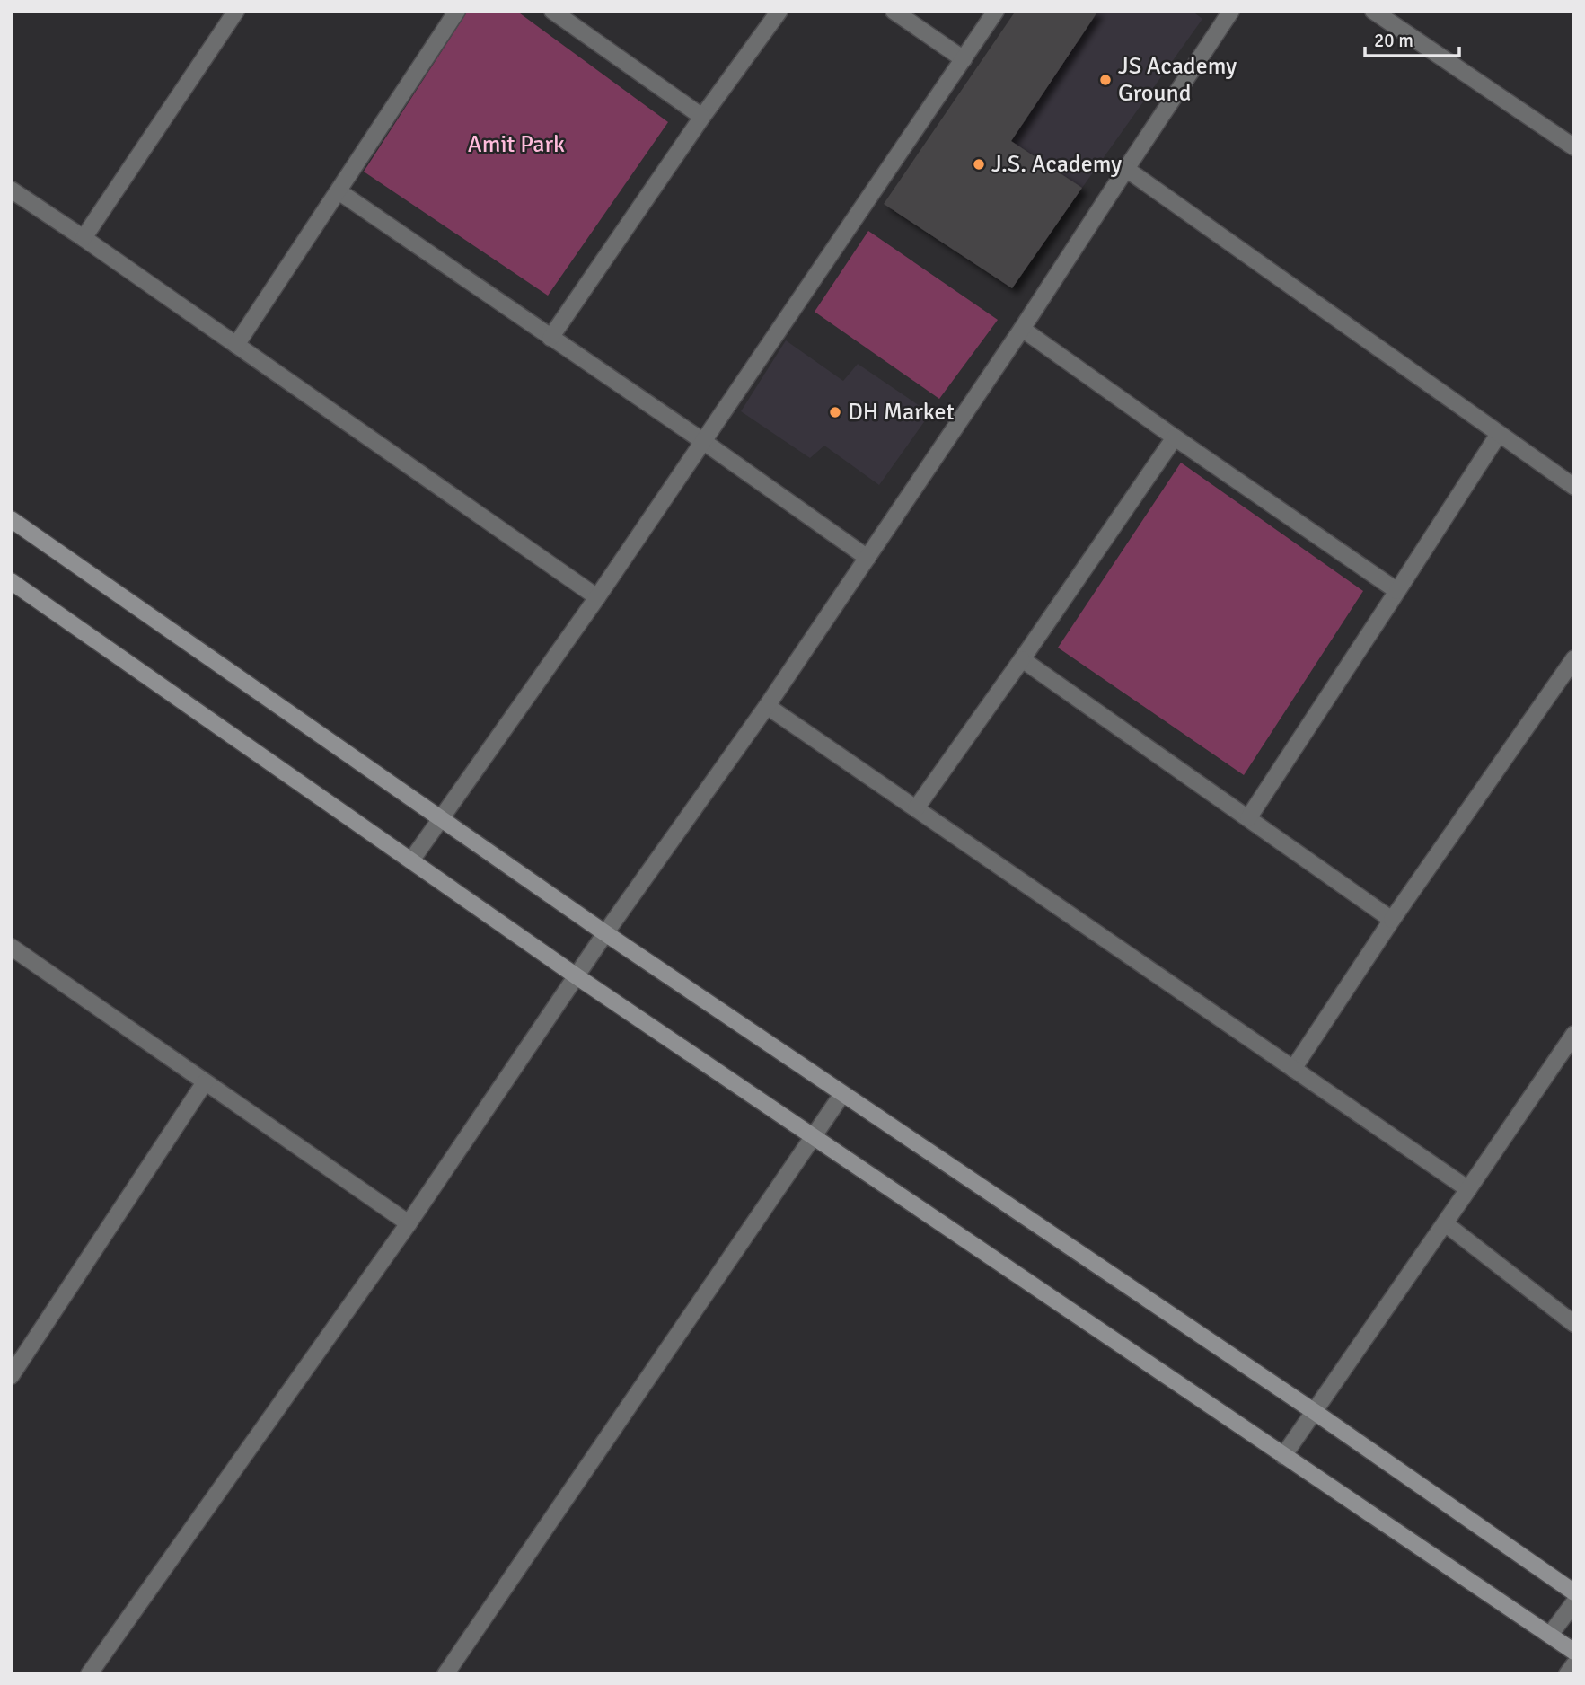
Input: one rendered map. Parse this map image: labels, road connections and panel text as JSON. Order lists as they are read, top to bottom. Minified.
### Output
{"parks":["Amit Park"],"places":["JS Academy Ground","J.S. Academy","DH Market"],"scale_bar":"20 m"}
